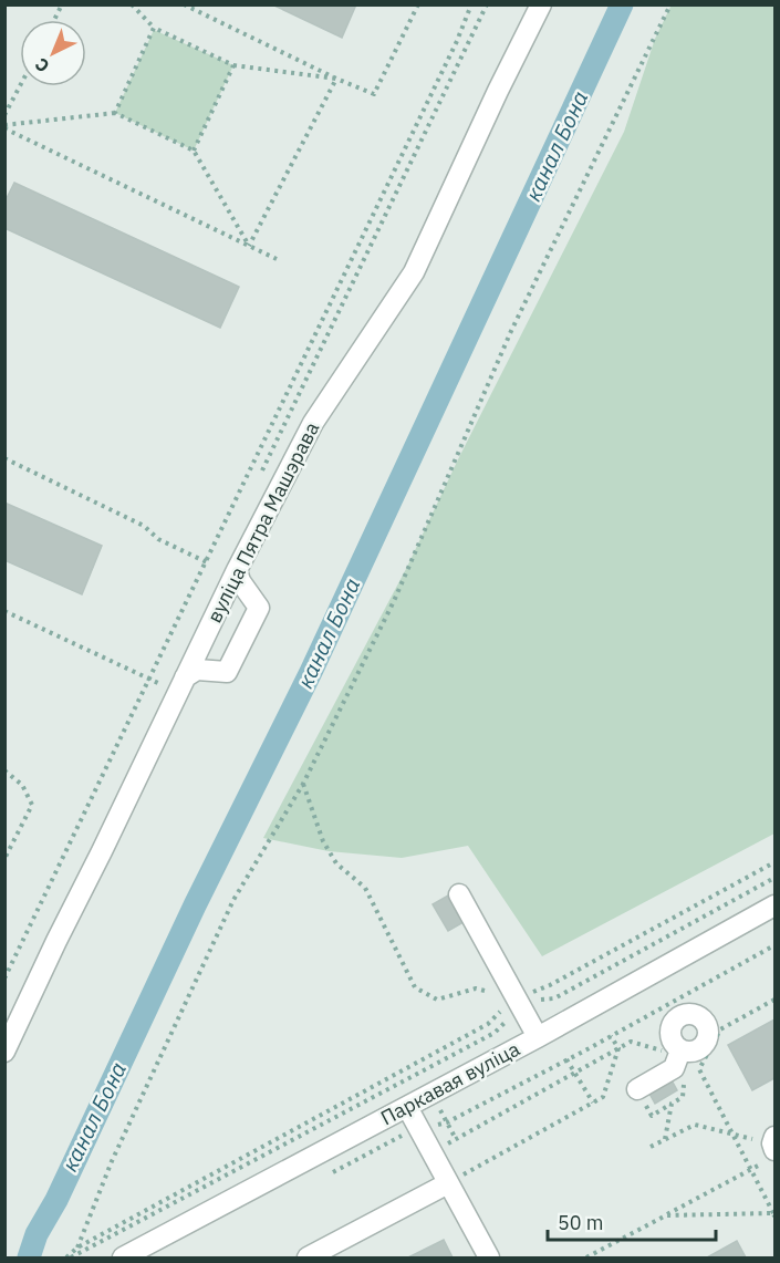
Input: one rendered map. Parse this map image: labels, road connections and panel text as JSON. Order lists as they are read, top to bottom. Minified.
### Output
{"streets":{"street":["вуліца Пятра Машэрава","Паркавая вуліца"]},"water":["канал Бона"],"scale_bar":"50 m","north":"bottom left"}
